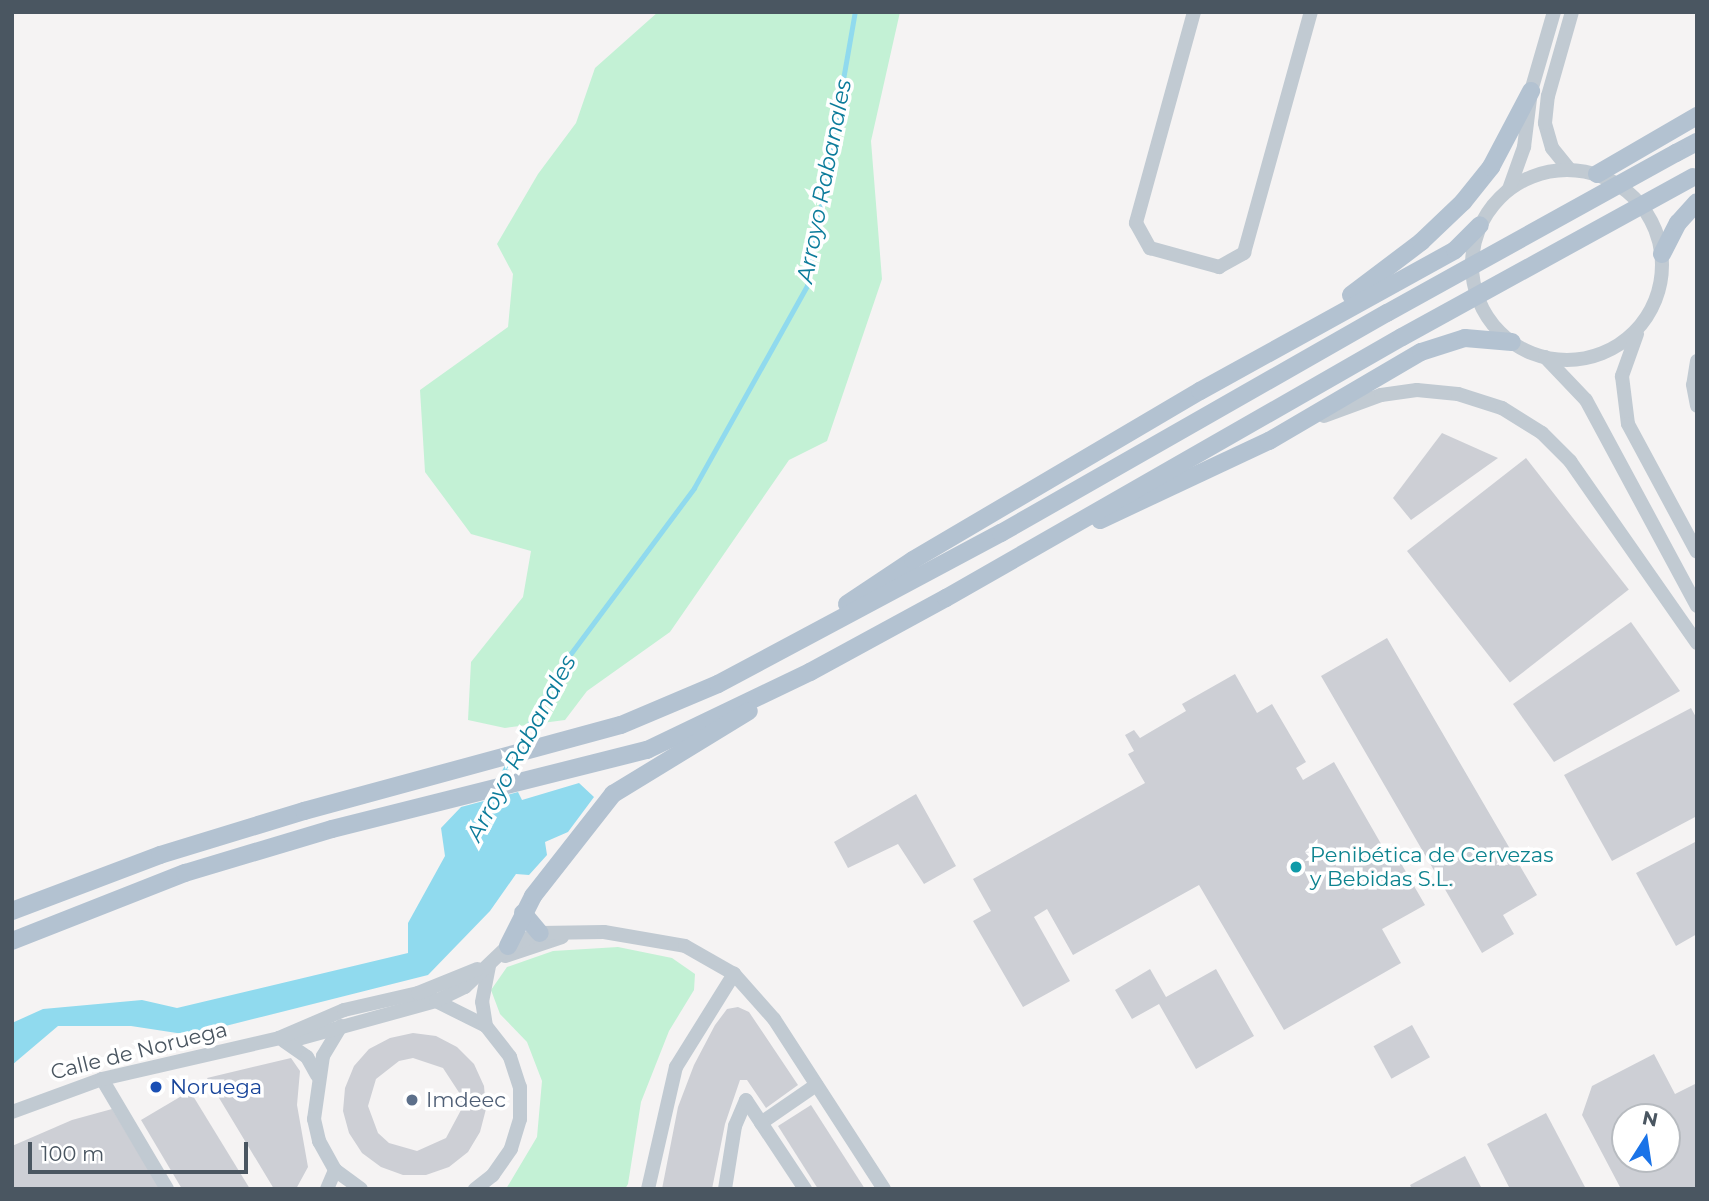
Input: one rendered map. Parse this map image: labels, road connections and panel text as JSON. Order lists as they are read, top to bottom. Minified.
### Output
{"streets":{"street":["Calle de Noruega"]},"water":["Arroyo Rabanales"],"places":["Penibética de Cervezas y Bebidas S.L.","Noruega","Imdeec"],"scale_bar":"100 m","north":"top"}
